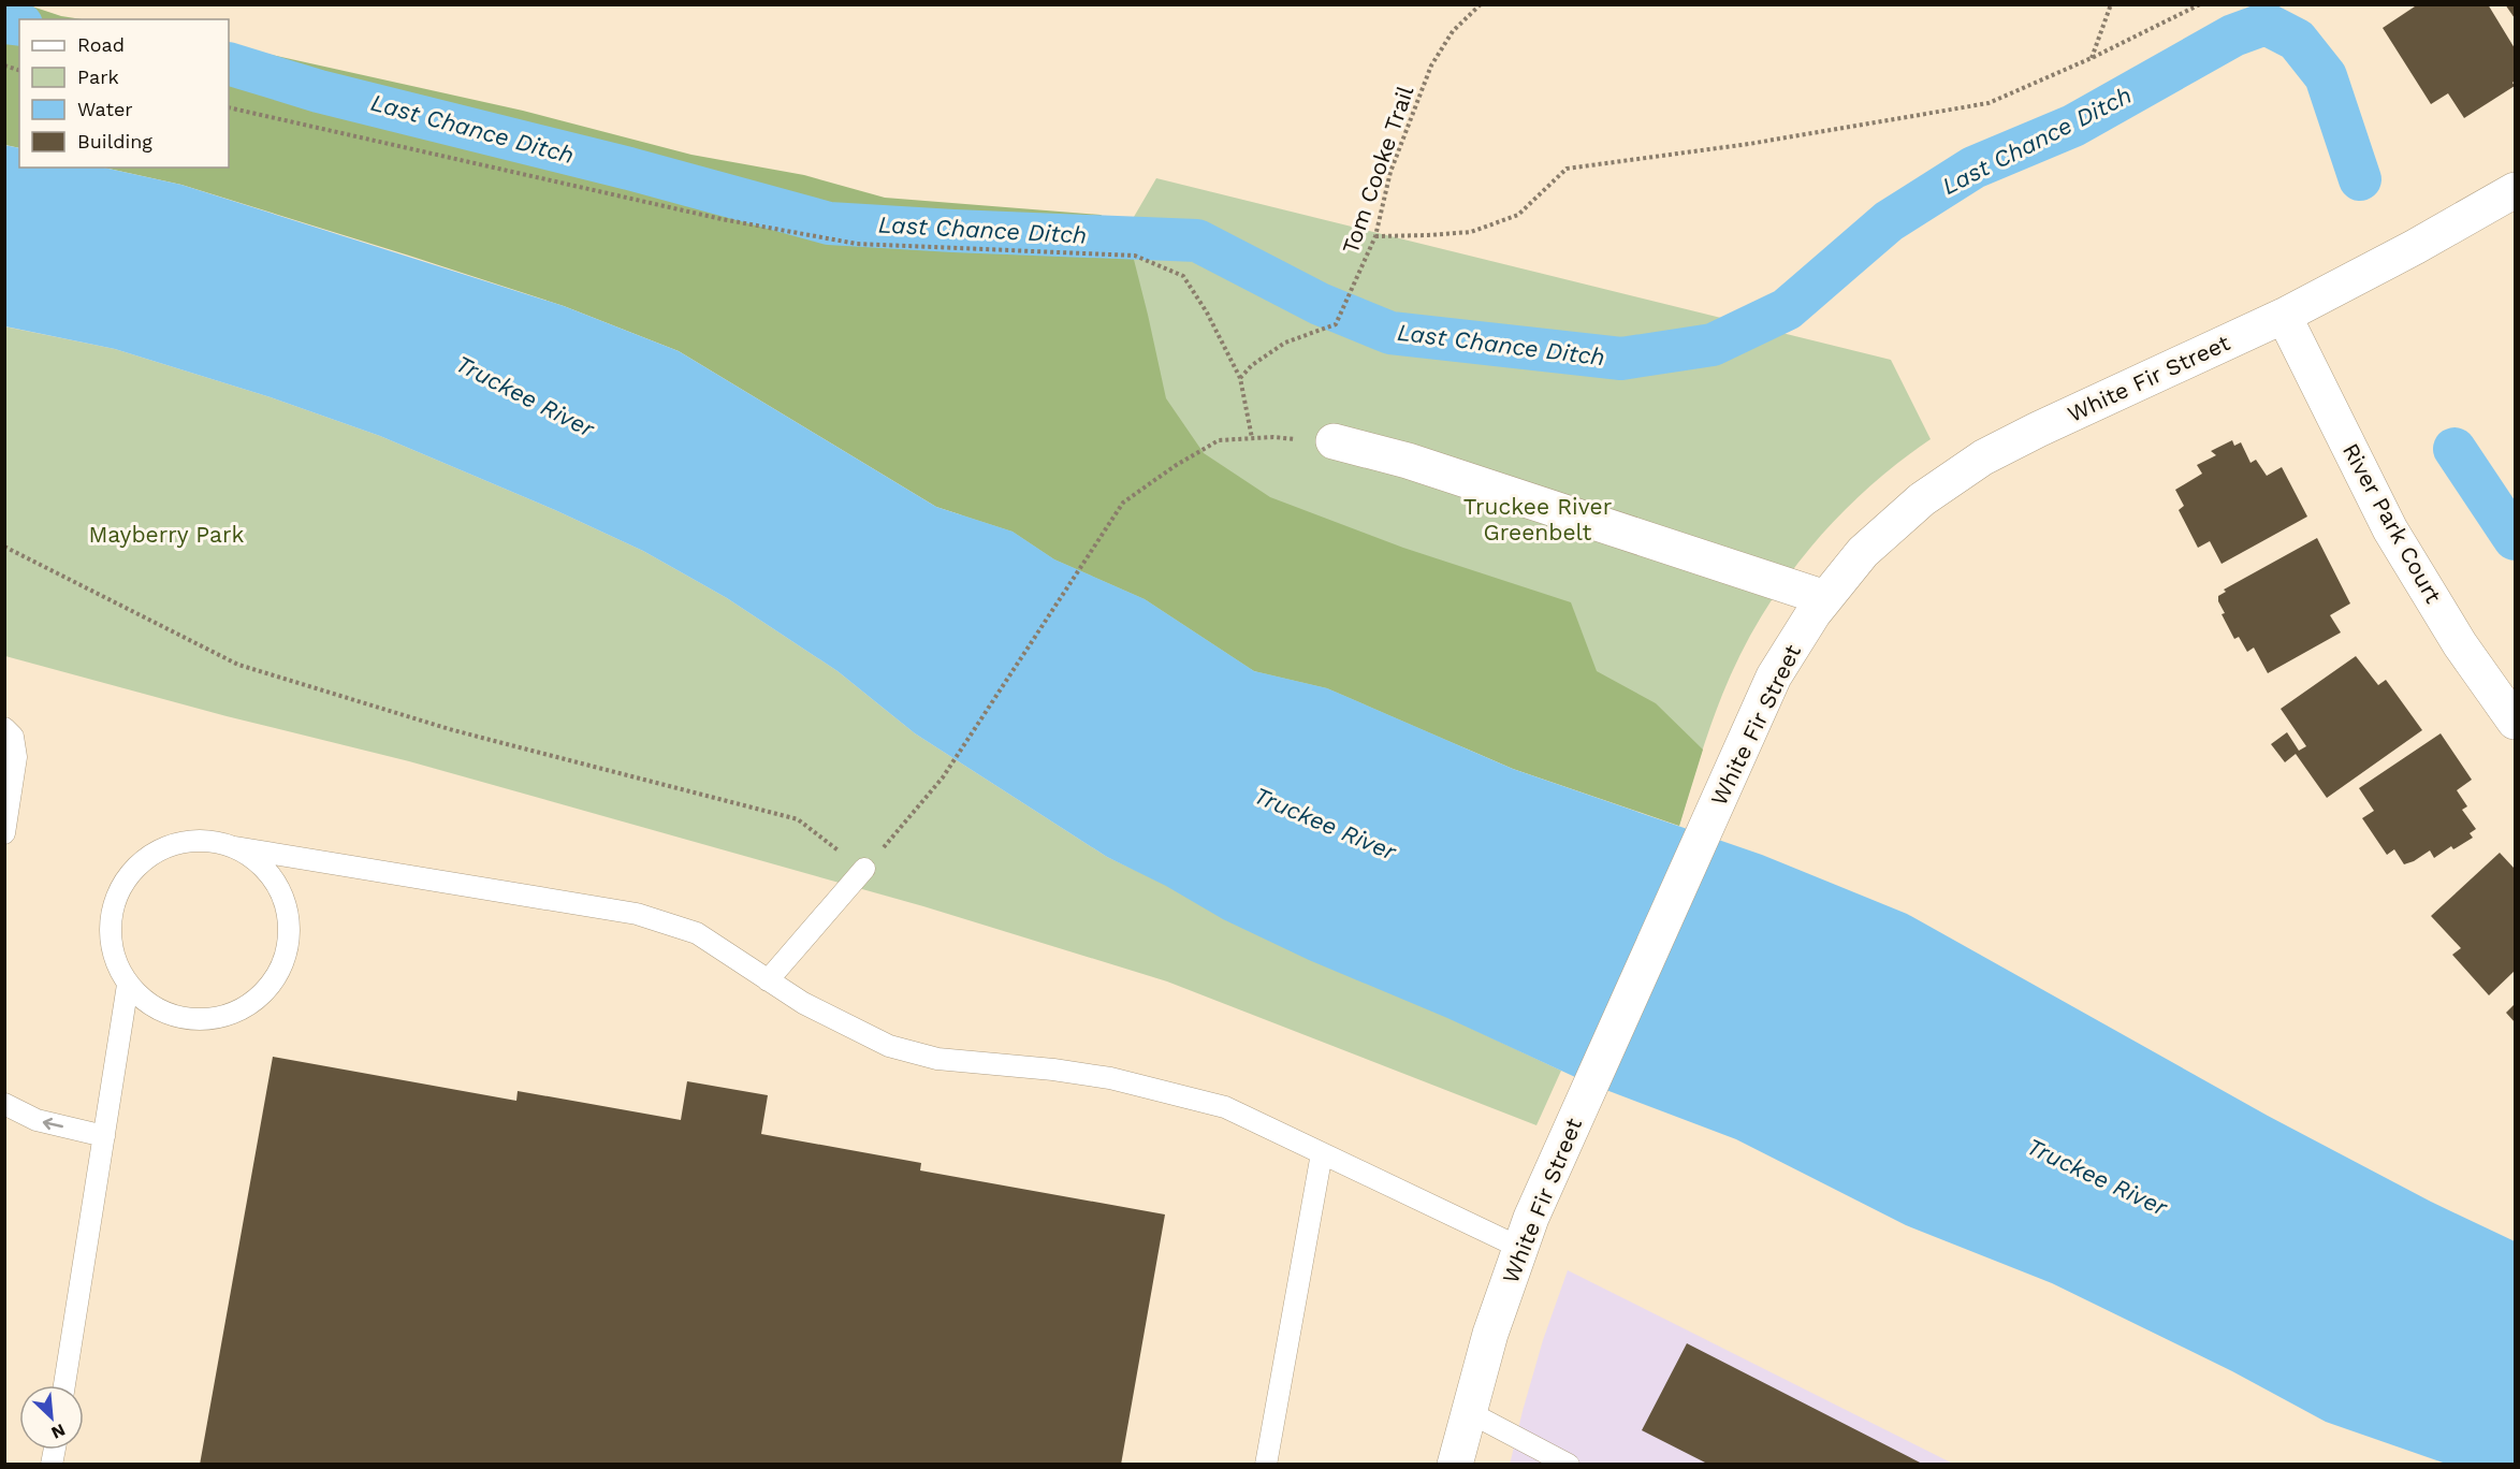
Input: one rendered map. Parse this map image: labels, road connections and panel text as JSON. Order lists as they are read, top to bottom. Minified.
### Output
{"streets":{"street":["White Fir Street","River Park Court"],"path":["Tom Cooke Trail"]},"crossings":[["White Fir Street","River Park Court"]],"water":["Last Chance Ditch","Truckee River"],"parks":["Truckee River Greenbelt","Mayberry Park"],"legend":["Road","Park","Water","Building"],"north":"bottom right"}
